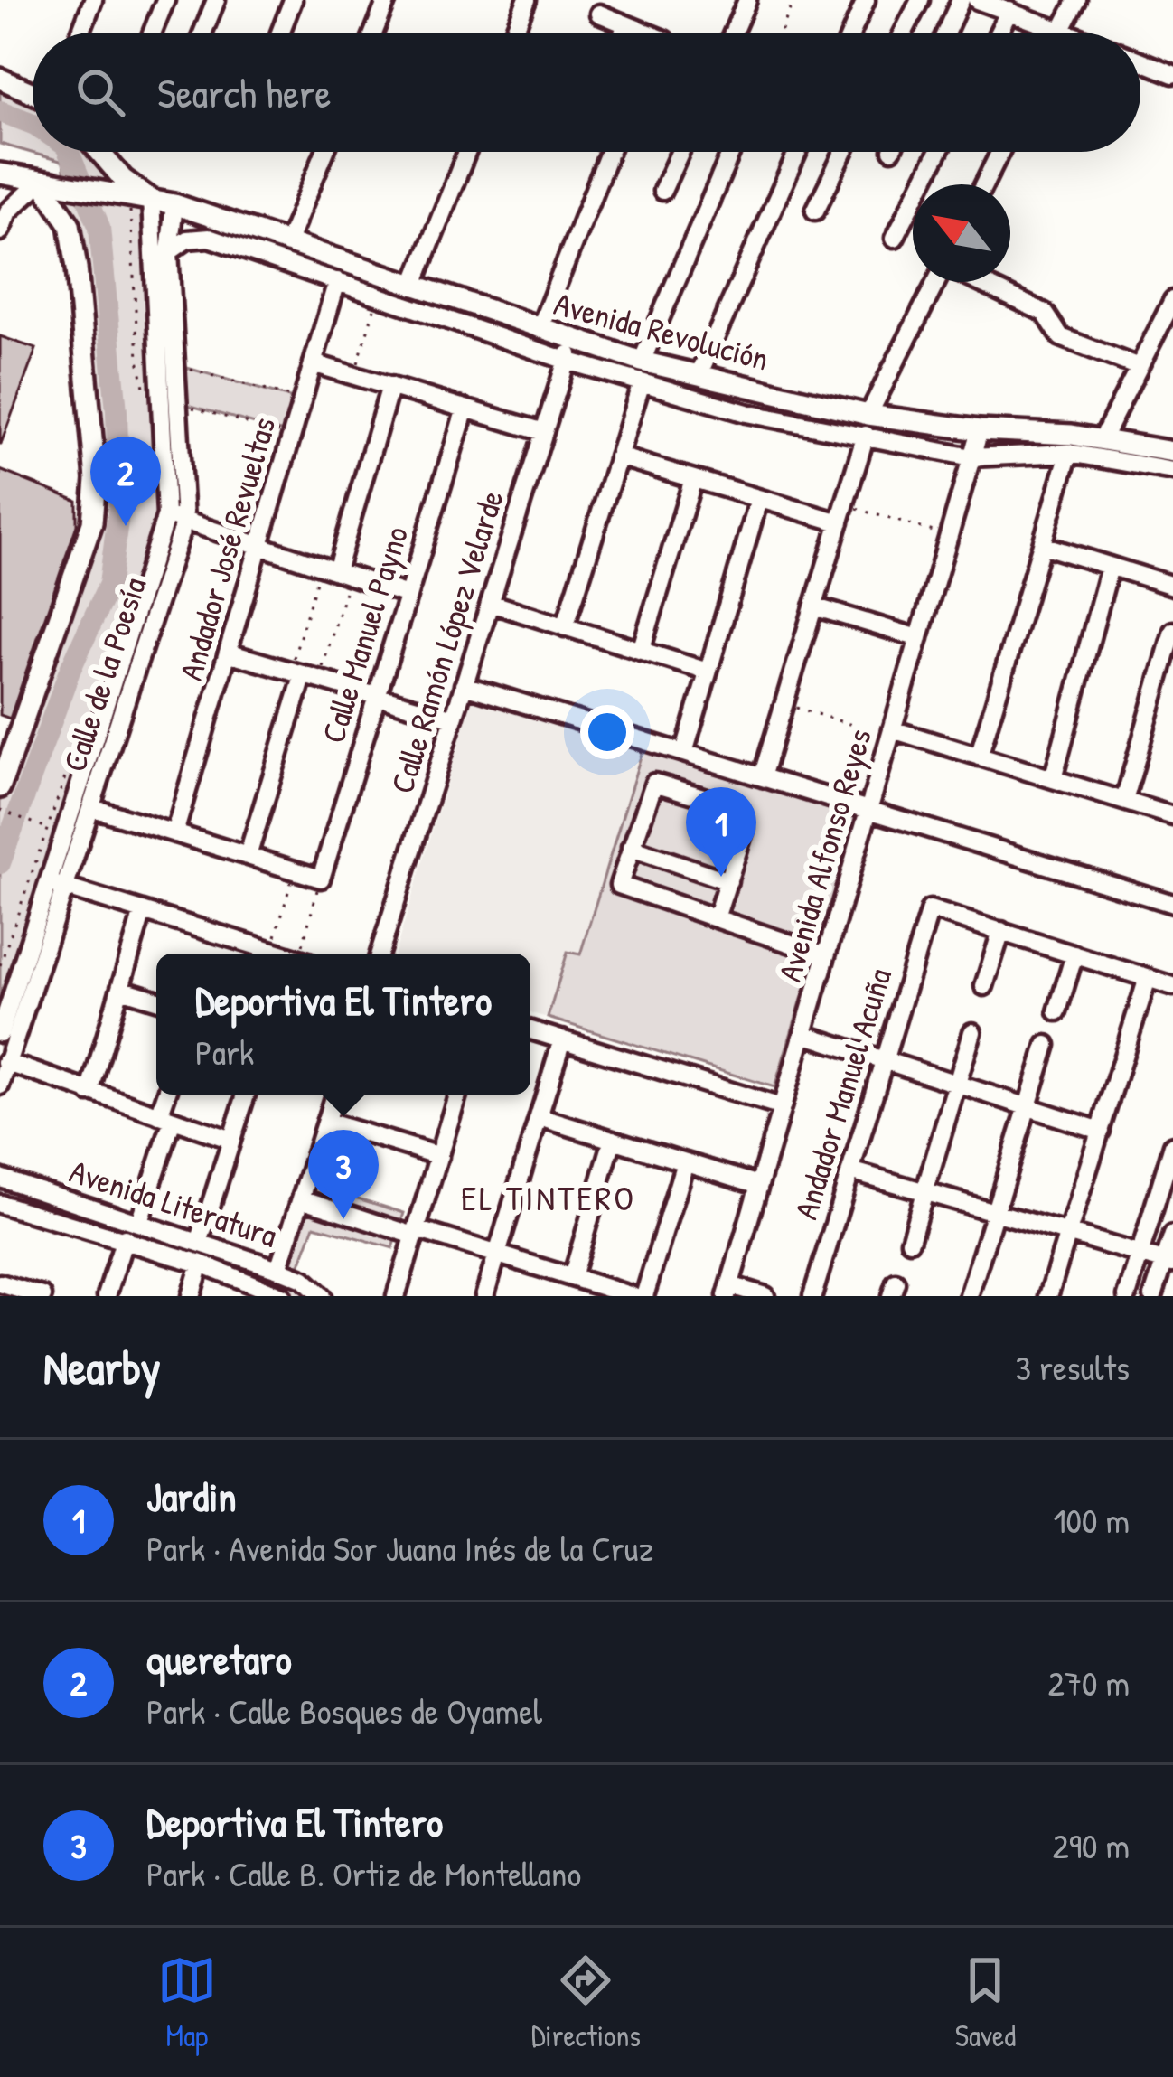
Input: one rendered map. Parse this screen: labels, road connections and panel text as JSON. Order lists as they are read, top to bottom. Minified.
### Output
{"streets":{"main road":["Avenida Revolución"],"street":["Andador José Revueltas","Calle Manuel Payno","Calle Ramón López Velarde","Calle de la Poesía","Avenida Alfonso Reyes","Andador Manuel Acuña","Avenida Literatura"]},"crossings":[["Avenida Revolución","Andador José Revueltas"],["Avenida Revolución","Calle Ramón López Velarde"],["Avenida Revolución","Calle de la Poesía"],["Avenida Revolución","Avenida Alfonso Reyes"]],"districts":["EL TINTERO"],"north":"top left","page":{"search":"Search here","pins":["2","1","3"],"popup":["Deportiva El Tintero","Park"],"heading":["Nearby","3 results"],"list":[{"mark":"1","name":"Jardin","note":"Park · Avenida Sor Juana Inés de la Cruz","value":"100 m"},{"mark":"2","name":"queretaro","note":"Park · Calle Bosques de Oyamel","value":"270 m"},{"mark":"3","name":"Deportiva El Tintero","note":"Park · Calle B. Ortiz de Montellano","value":"290 m"}],"nav":["Map","Directions","Saved"]}}
